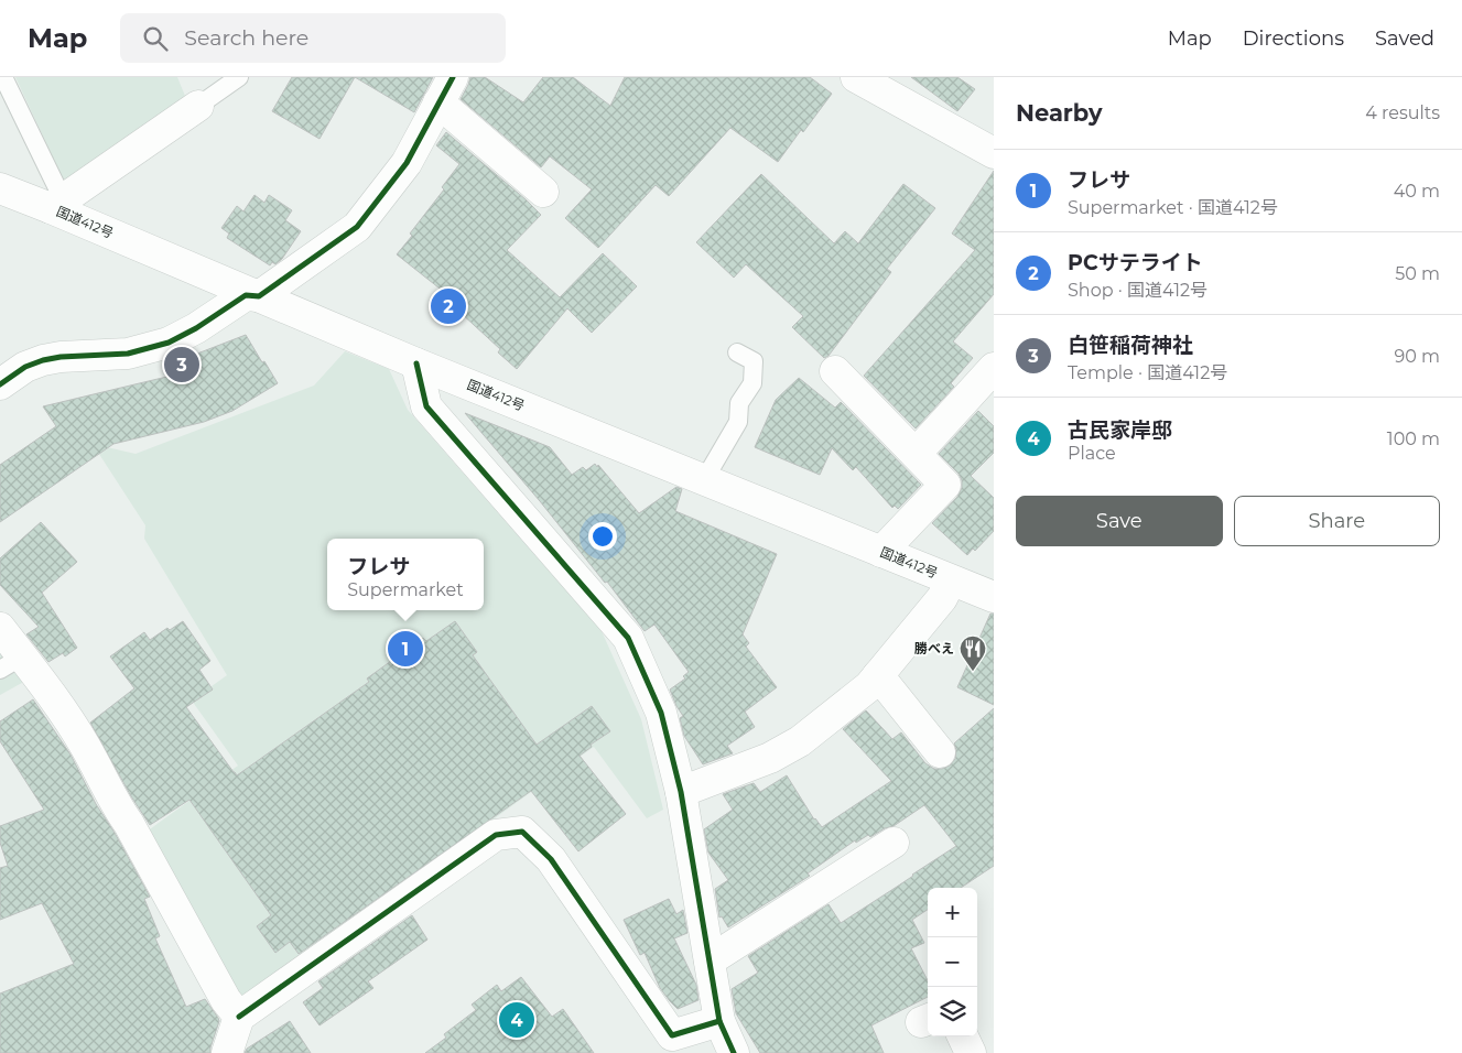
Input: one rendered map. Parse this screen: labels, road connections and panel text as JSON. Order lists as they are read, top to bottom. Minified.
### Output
{"streets":{"main road":["国道412号"]},"places":{"restaurant":["勝べえ"]},"page":{"header":"Map","search":"Search here","nav":["Map","Directions","Saved"],"heading":["Nearby","4 results"],"list":[{"mark":"1","name":"フレサ","note":"Supermarket · 国道412号","value":"40 m"},{"mark":"2","name":"PCサテライト","note":"Shop · 国道412号","value":"50 m"},{"mark":"3","name":"白笹稲荷神社","note":"Temple · 国道412号","value":"90 m"},{"mark":"4","name":"古民家岸邸","note":"Place","value":"100 m"}],"pins":["2","3","1","4"],"buttons":["Save","Share"],"popup":["フレサ","Supermarket"],"map_buttons":["+","−"]}}
